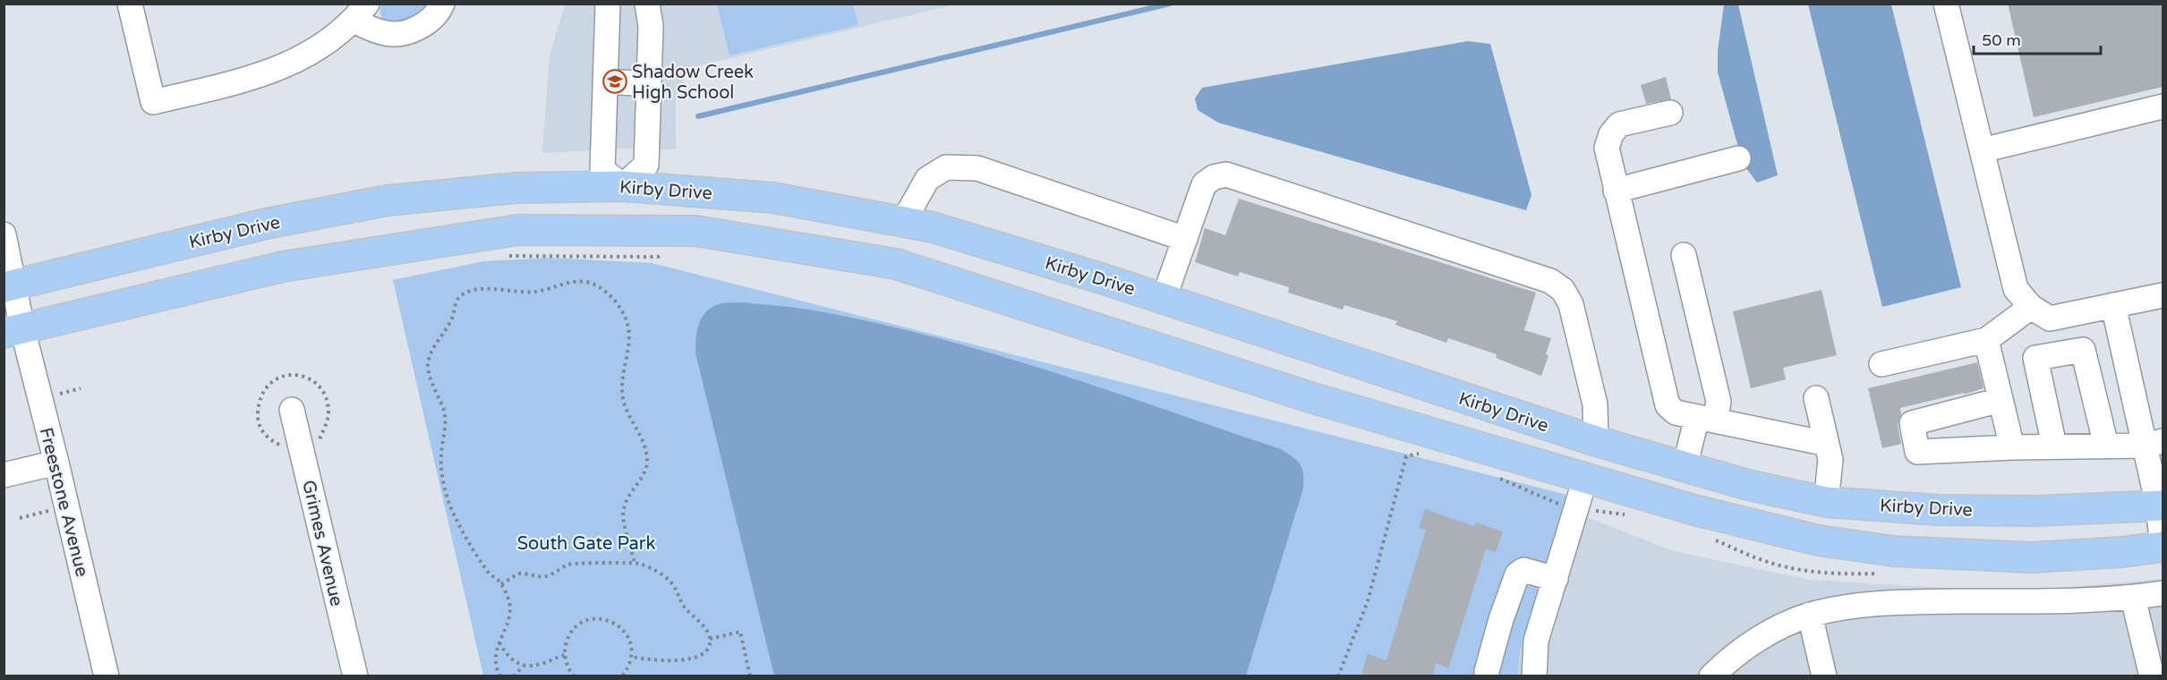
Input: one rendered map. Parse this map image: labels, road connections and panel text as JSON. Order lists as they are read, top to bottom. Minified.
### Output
{"streets":{"main road":["Kirby Drive"],"street":["Freestone Avenue","Grimes Avenue"]},"crossings":[["Kirby Drive","Freestone Avenue"]],"parks":["South Gate Park"],"places":{"school or university":["Shadow Creek High School"]},"scale_bar":"50 m"}
